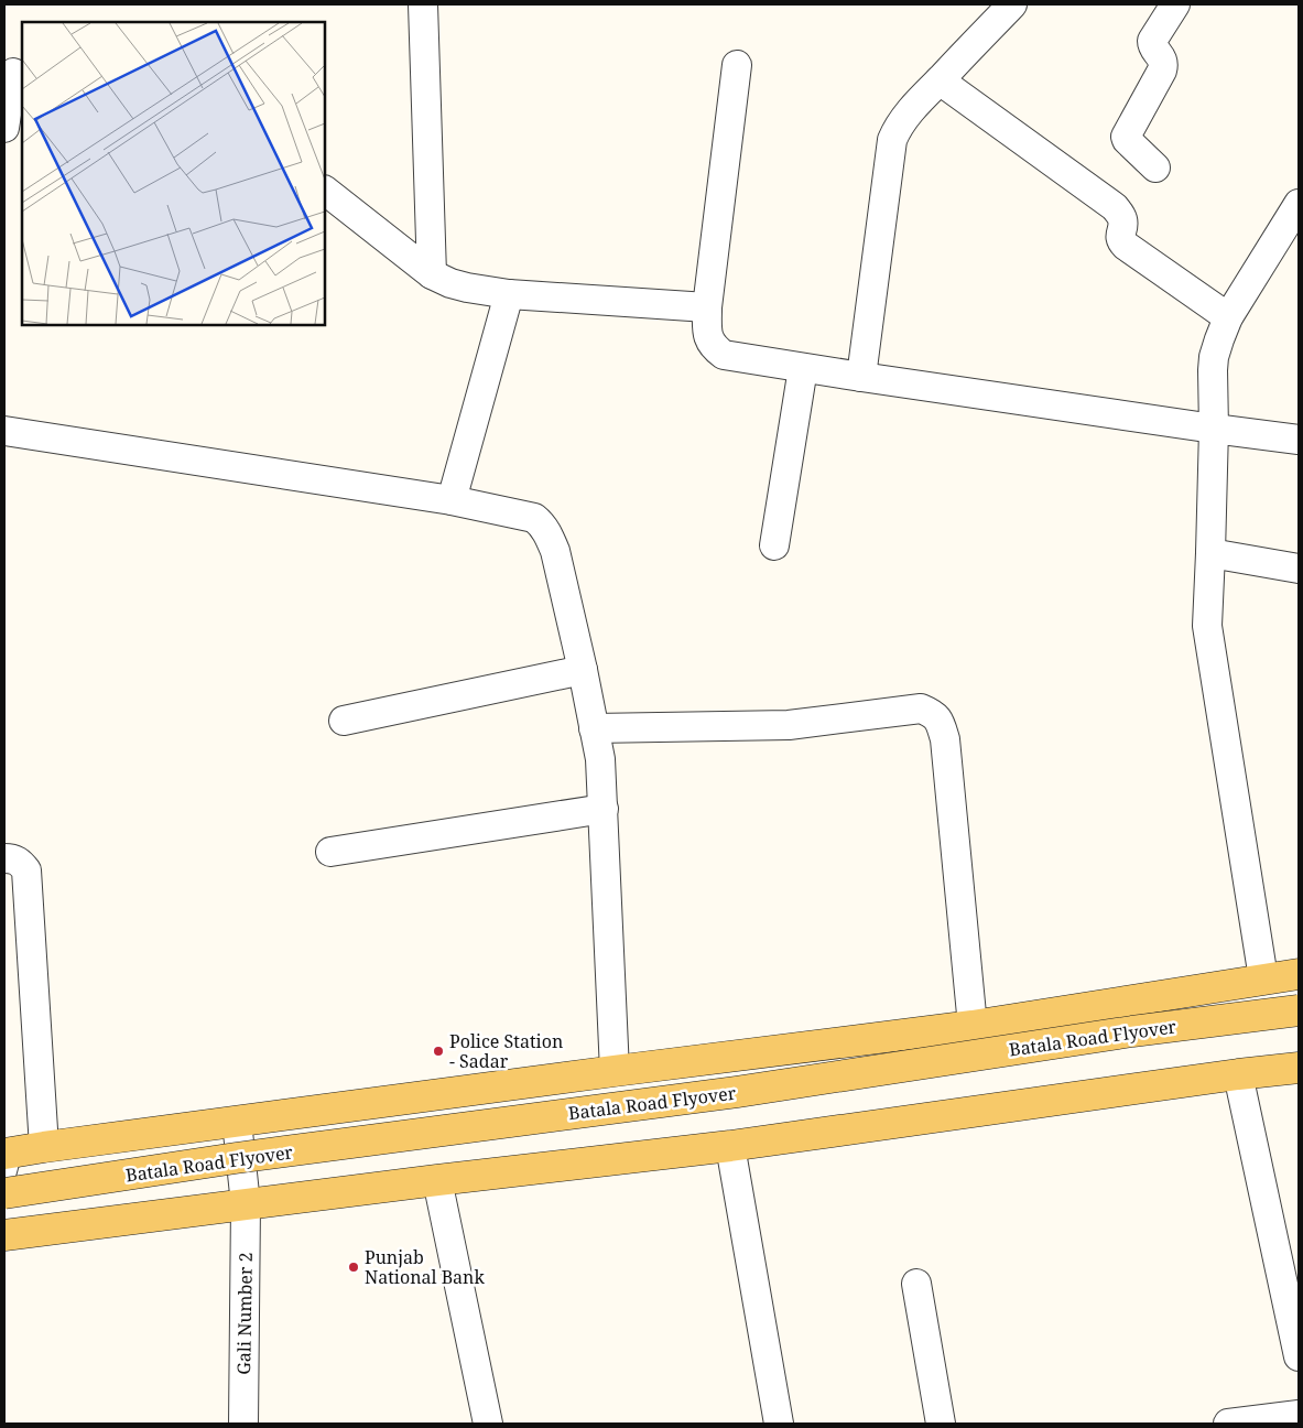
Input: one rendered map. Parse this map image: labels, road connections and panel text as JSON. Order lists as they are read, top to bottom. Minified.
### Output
{"streets":{"main road":["Batala Road Flyover"],"street":["Gali Number 2"]},"places":["Police Station - Sadar","Punjab National Bank"]}
